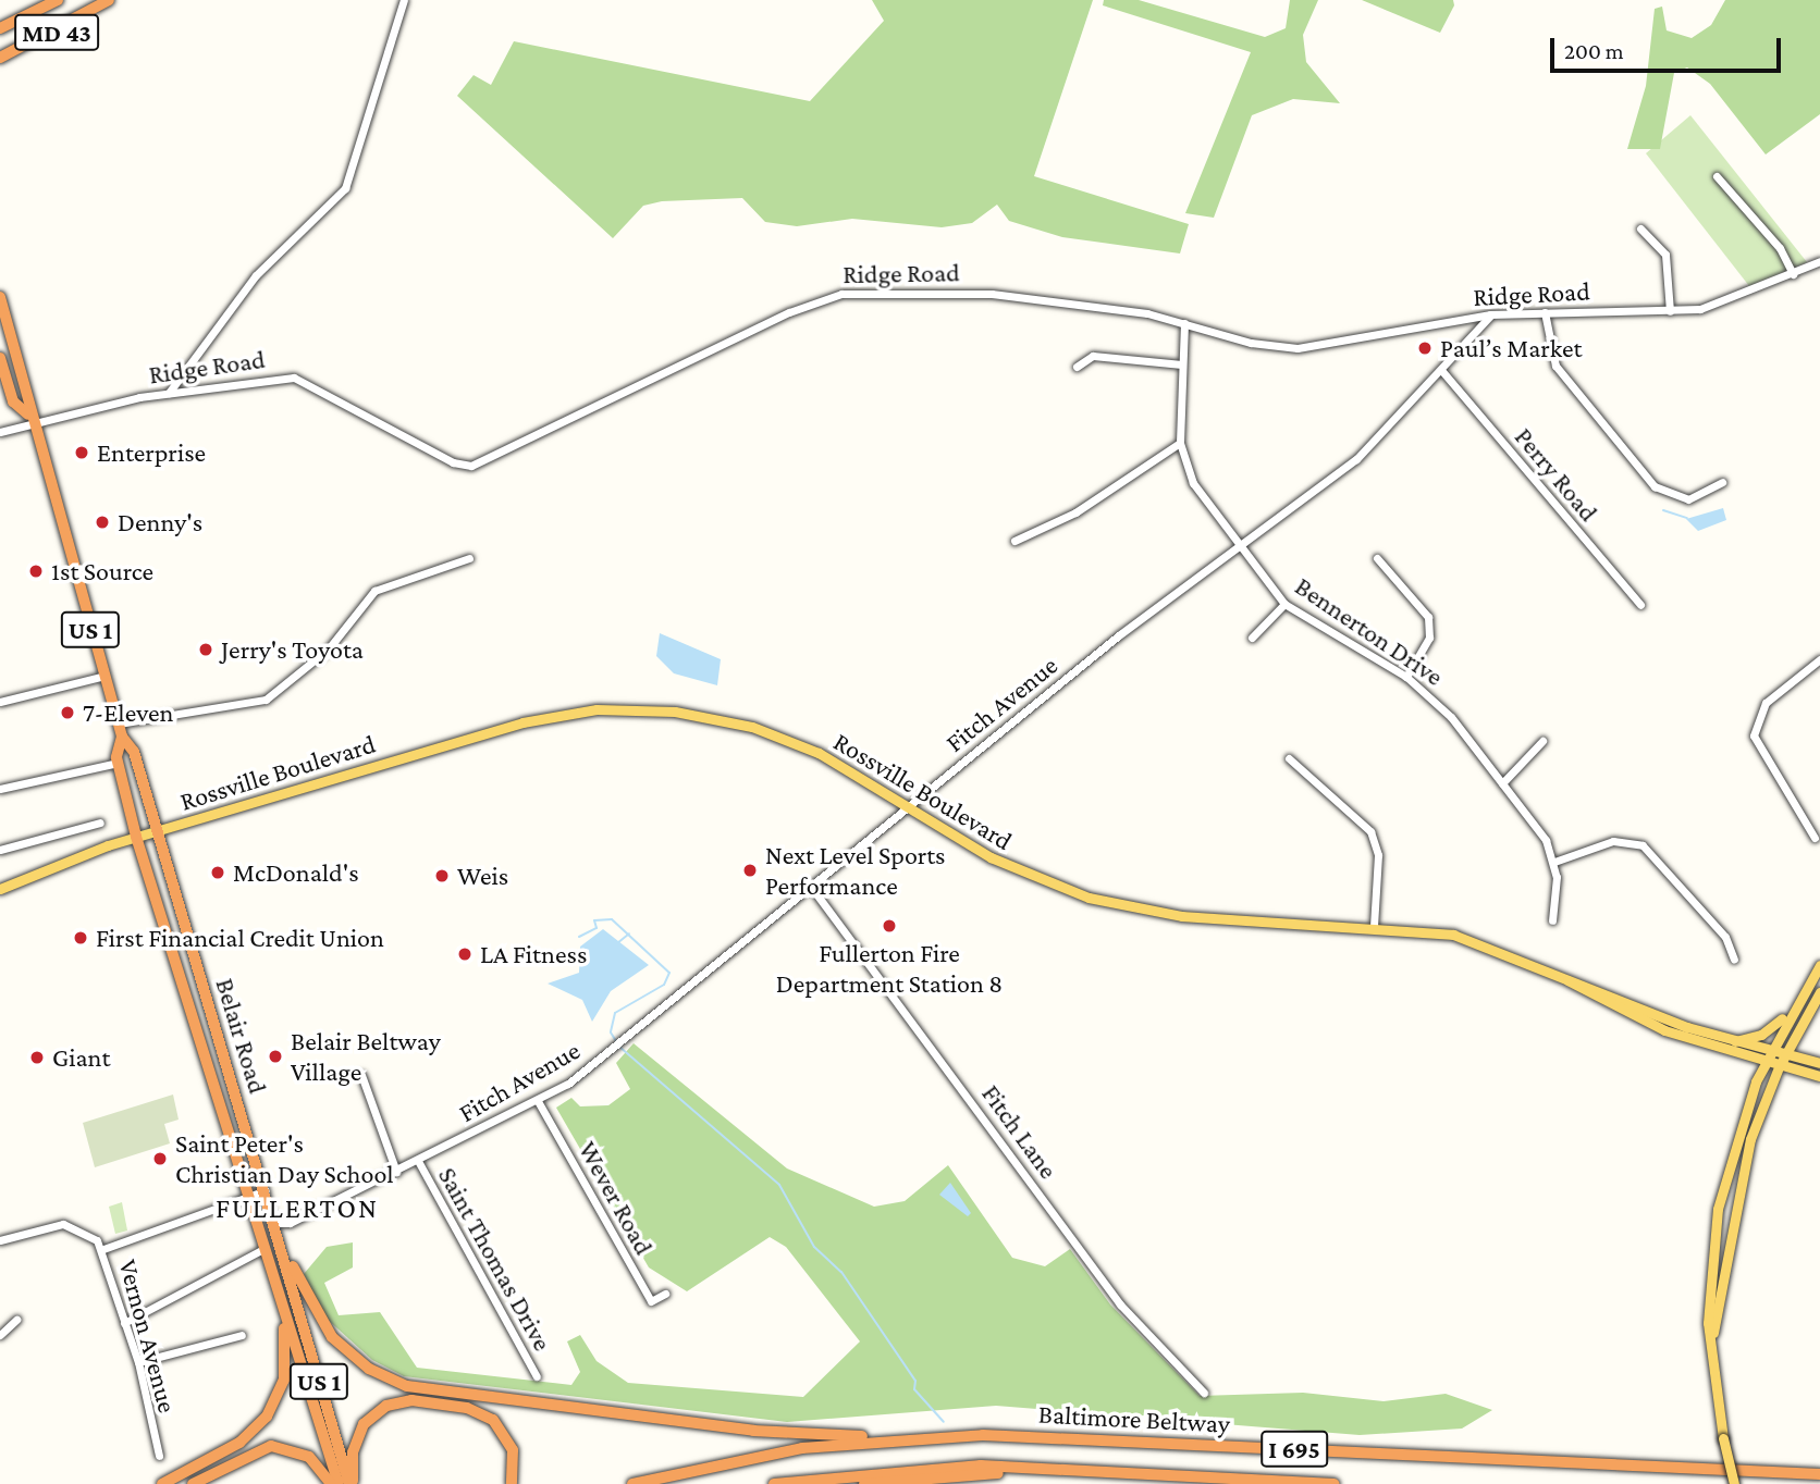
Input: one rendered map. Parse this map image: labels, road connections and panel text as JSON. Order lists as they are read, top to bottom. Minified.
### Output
{"streets":{"highway":["MD 43","US 1","Belair Road","Baltimore Beltway","I 695"],"main road":["Rossville Boulevard"],"street":["Ridge Road","Perry Road","Bennerton Drive","Fitch Avenue","Fitch Lane","Wever Road","Saint Thomas Drive","Vernon Avenue"]},"crossings":[["Ridge Road","Bennerton Drive"],["Ridge Road","Fitch Avenue"],["Ridge Road","Belair Road"],["Perry Road","Fitch Avenue"],["Bennerton Drive","Fitch Avenue"],["Fitch Avenue","Rossville Boulevard"],["Fitch Avenue","Belair Road"],["Fitch Avenue","Fitch Lane"],["Fitch Avenue","Wever Road"],["Fitch Avenue","Saint Thomas Drive"],["Rossville Boulevard","Belair Road"]],"districts":["FULLERTON"],"places":["Paul’s Market","Enterprise","Denny's","1st Source","Jerry's Toyota","7-Eleven","Next Level Sports Performance","McDonald's","Weis","Fullerton Fire Department Station 8","First Financial Credit Union","LA Fitness","Belair Beltway Village","Giant","Saint Peter's Christian Day School"],"scale_bar":"200 m"}
